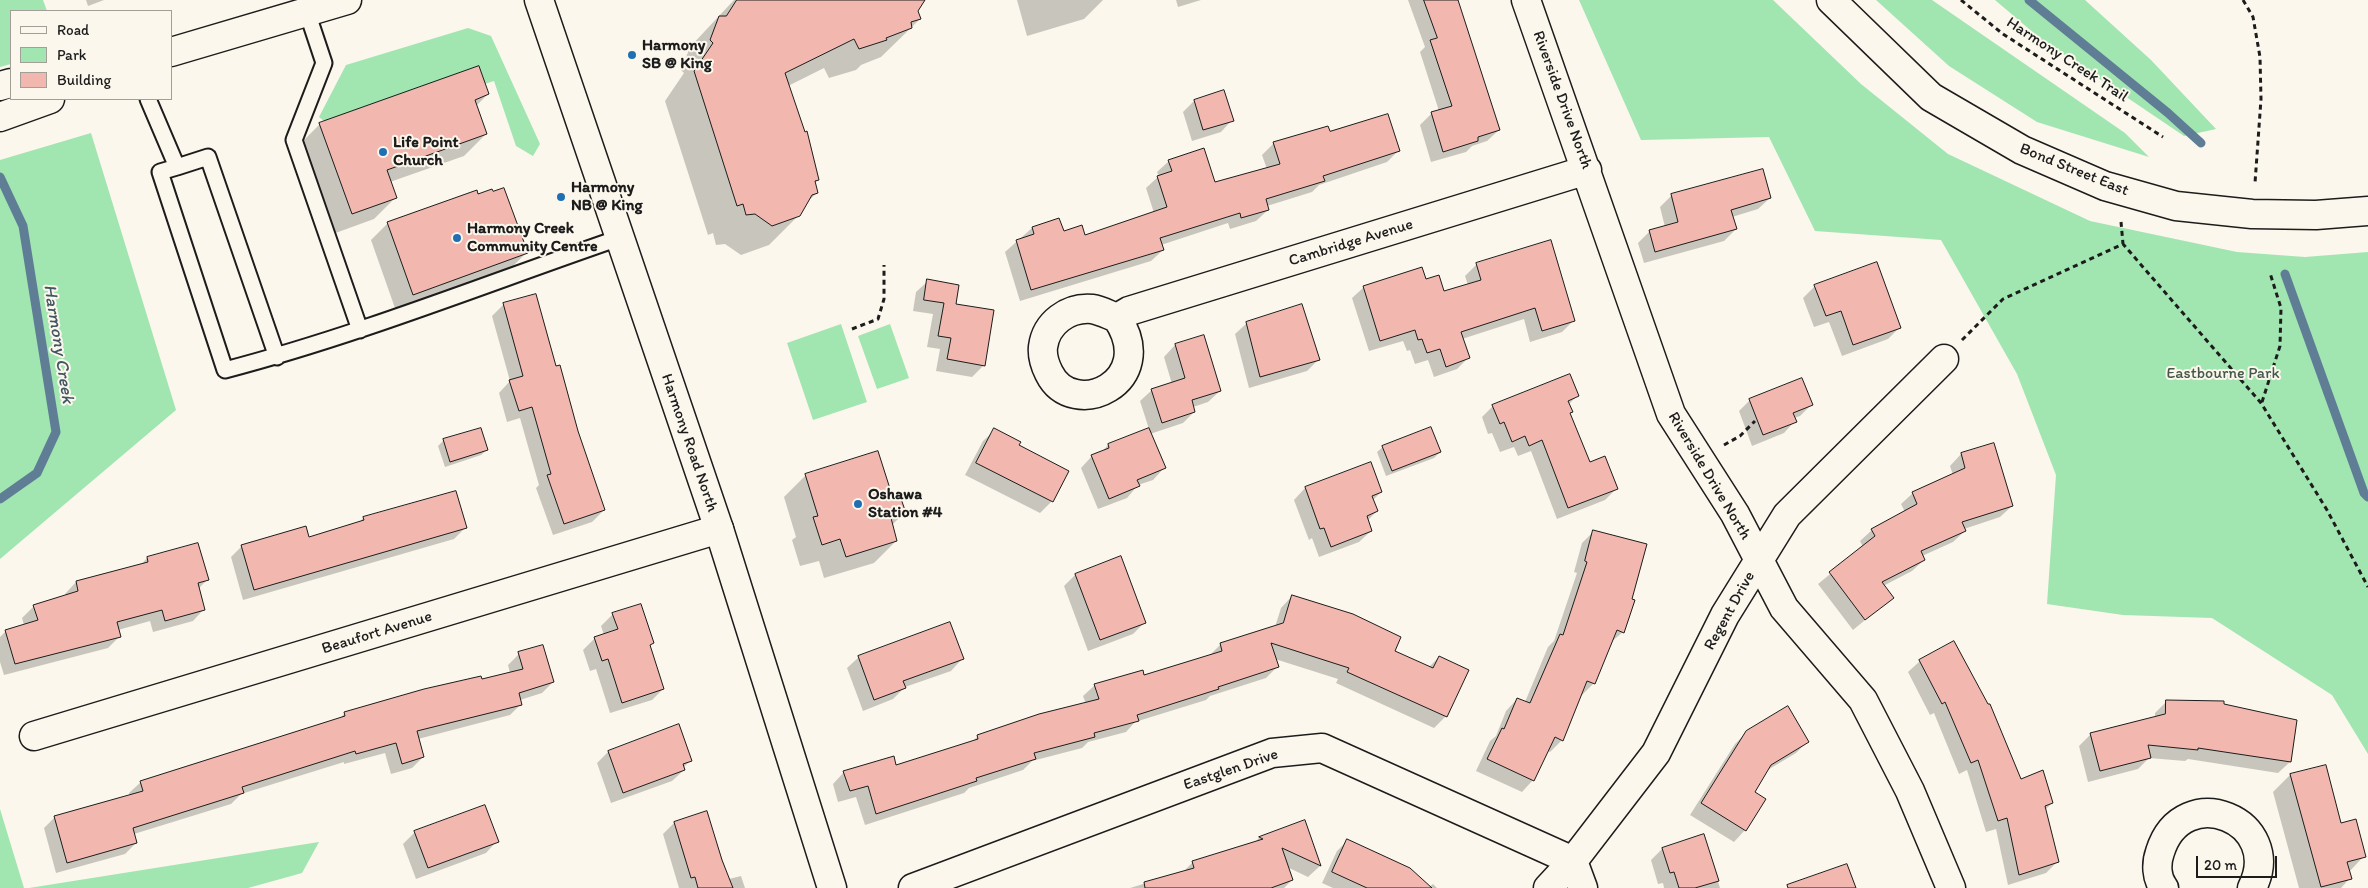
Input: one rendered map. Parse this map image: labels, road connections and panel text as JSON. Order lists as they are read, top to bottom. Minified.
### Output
{"streets":{"street":["Riverside Drive North","Bond Street East","Cambridge Avenue","Harmony Road North","Regent Drive","Beaufort Avenue","Eastglen Drive"],"path":["Harmony Creek Trail"]},"crossings":[["Riverside Drive North","Cambridge Avenue"],["Riverside Drive North","Regent Drive"],["Harmony Road North","Beaufort Avenue"],["Regent Drive","Eastglen Drive"]],"water":["Harmony Creek"],"parks":["Eastbourne Park"],"places":["Harmony SB @ King","Life Point Church","Harmony NB @ King","Harmony Creek Community Centre","Oshawa Station #4"],"legend":["Road","Park","Building"],"scale_bar":"20 m"}
